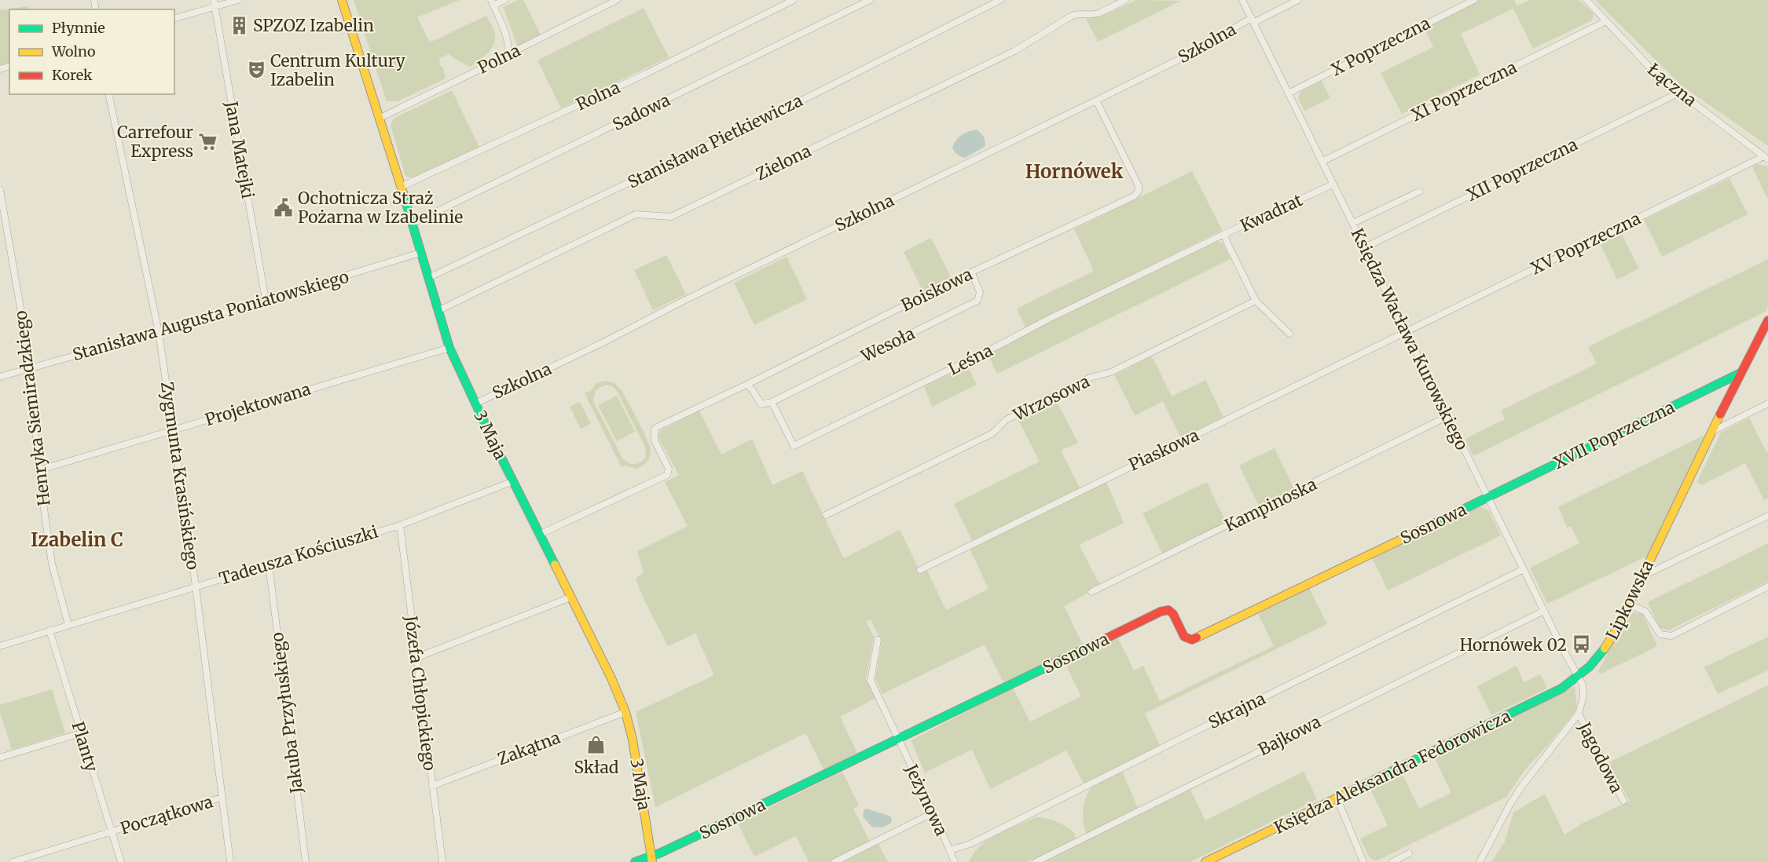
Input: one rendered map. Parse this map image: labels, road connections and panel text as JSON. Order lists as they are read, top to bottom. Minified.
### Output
{"streets":{"street":["Szkolna","X Poprzeczna","Polna","Łączna","XI Poprzeczna","Rolna","Sadowa","Stanisława Pietkiewicza","Jana Matejki","Zielona","XII Poprzeczna","Kwadrat","XV Poprzeczna","Boiskowa","Stanisława Augusta Poniatowskiego","Księdza Wacława Kurowskiego","Wesoła","Leśna","Wrzosowa","Projektowana","Henryka Siemiradzkiego","3 Maja","XVII Poprzeczna","Piaskowa","Zygmunta Krasińskiego","Kampinoska","Sosnowa","Tadeusza Kościuszki","Lipkowska","Józefa Chłopickiego","Skrajna","Jakuba Przyłuskiego","Bajkowa","Planty","Zakątna","Jagodowa","Księdza Aleksandra Fedorowicza","Jeżynowa","Początkowa"]},"crossings":[["Szkolna","Boiskowa"],["Szkolna","Księdza Wacława Kurowskiego"],["Szkolna","3 Maja"],["X Poprzeczna","Księdza Wacława Kurowskiego"],["Polna","3 Maja"],["Łączna","XI Poprzeczna"],["Łączna","XII Poprzeczna"],["Łączna","XV Poprzeczna"],["XI Poprzeczna","Księdza Wacława Kurowskiego"],["Rolna","3 Maja"],["Sadowa","3 Maja"],["Stanisława Pietkiewicza","3 Maja"],["Jana Matejki","Stanisława Augusta Poniatowskiego"],["Zielona","3 Maja"],["XII Poprzeczna","Księdza Wacława Kurowskiego"],["Kwadrat","Księdza Wacława Kurowskiego"],["Kwadrat","Leśna"],["Kwadrat","Wrzosowa"],["XV Poprzeczna","Księdza Wacława Kurowskiego"],["XV Poprzeczna","Piaskowa"],["Boiskowa","Wesoła"],["Boiskowa","3 Maja"],["Stanisława Augusta Poniatowskiego","Henryka Siemiradzkiego"],["Stanisława Augusta Poniatowskiego","3 Maja"],["Stanisława Augusta Poniatowskiego","Zygmunta Krasińskiego"],["Księdza Wacława Kurowskiego","XVII Poprzeczna"],["Księdza Wacława Kurowskiego","Piaskowa"],["Księdza Wacława Kurowskiego","Kampinoska"],["Księdza Wacława Kurowskiego","Sosnowa"],["Księdza Wacława Kurowskiego","Lipkowska"],["Księdza Wacława Kurowskiego","Skrajna"],["Księdza Wacława Kurowskiego","Bajkowa"],["Księdza Wacława Kurowskiego","Księdza Aleksandra Fedorowicza"],["Wesoła","Leśna"],["Projektowana","Henryka Siemiradzkiego"],["Projektowana","3 Maja"],["Projektowana","Zygmunta Krasińskiego"],["Henryka Siemiradzkiego","Tadeusza Kościuszki"],["3 Maja","Sosnowa"],["3 Maja","Tadeusza Kościuszki"],["3 Maja","Zakątna"],["XVII Poprzeczna","Sosnowa"],["XVII Poprzeczna","Lipkowska"],["Zygmunta Krasińskiego","Tadeusza Kościuszki"],["Zygmunta Krasińskiego","Początkowa"],["Sosnowa","Jeżynowa"],["Tadeusza Kościuszki","Józefa Chłopickiego"],["Tadeusza Kościuszki","Jakuba Przyłuskiego"],["Tadeusza Kościuszki","Planty"],["Lipkowska","Księdza Aleksandra Fedorowicza"],["Józefa Chłopickiego","Zakątna"],["Skrajna","Jeżynowa"],["Planty","Początkowa"]],"districts":["Hornówek","Izabelin C"],"places":{"building":["SPZOZ Izabelin"],"theatre":["Centrum Kultury Izabelin"],"supermarket":["Carrefour Express"],"public building":["Ochotnicza Straż Pożarna w Izabelinie"],"bus stop":["Hornówek 02"],"shop":["Skład"]},"legend":["Płynnie","Wolno","Korek"]}
